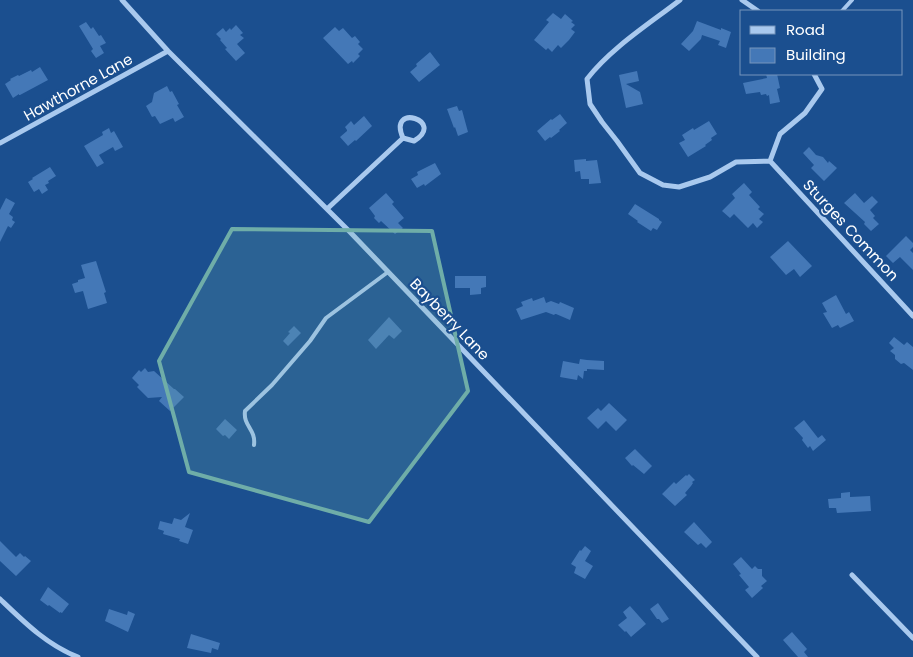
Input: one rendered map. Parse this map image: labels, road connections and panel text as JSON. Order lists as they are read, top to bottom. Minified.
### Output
{"streets":{"street":["Hawthorne Lane","Sturges Common","Bayberry Lane"]},"crossings":[["Hawthorne Lane","Bayberry Lane"]],"legend":["Road","Building"]}
